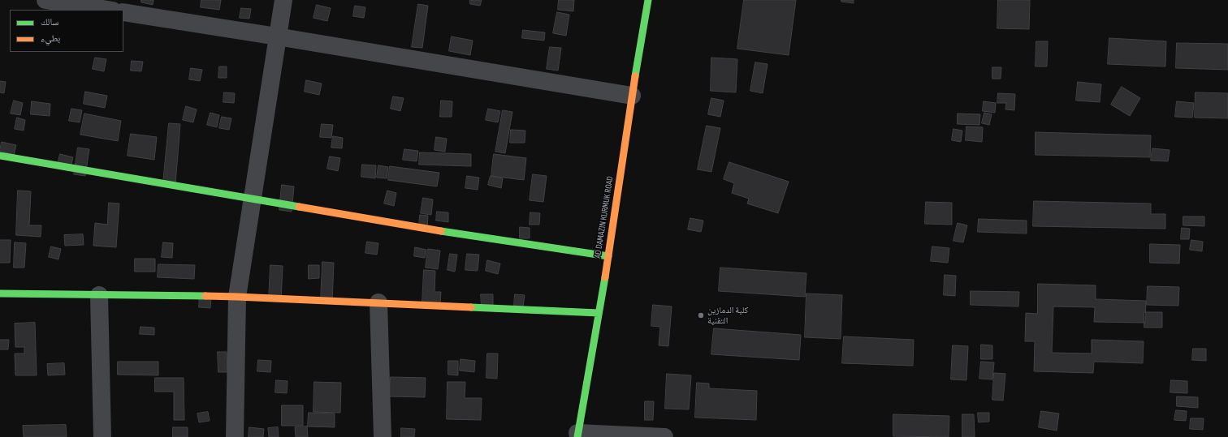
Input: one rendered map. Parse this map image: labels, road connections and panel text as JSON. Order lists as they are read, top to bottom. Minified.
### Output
{"streets":{"main road":["AD DAMAZIN KURMUK ROAD"]},"places":["كلية الدمازين التقنية"],"legend":["سالك","بطيء"]}
